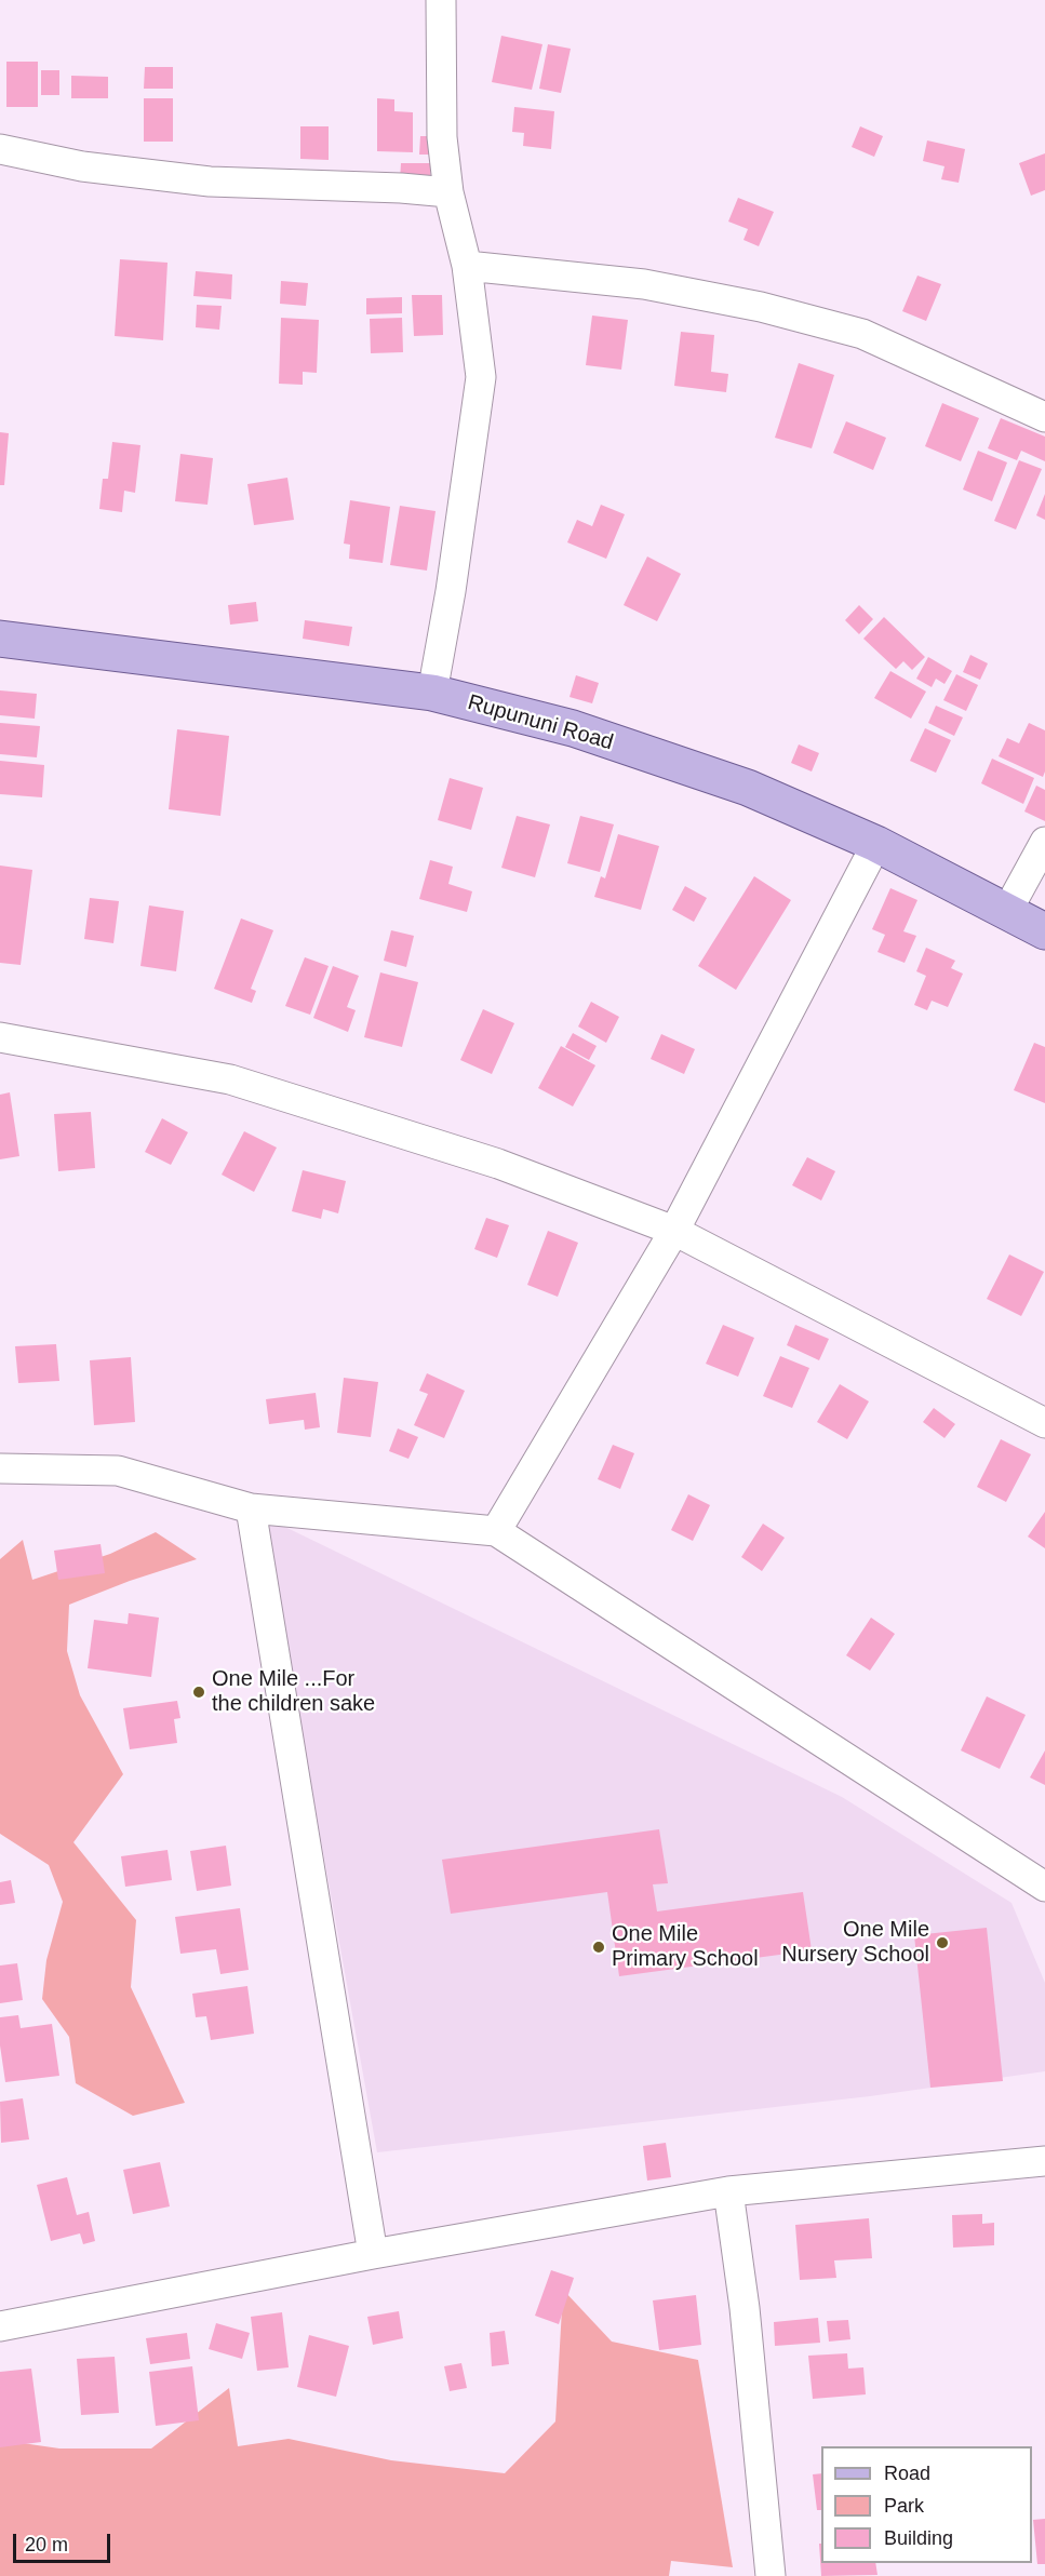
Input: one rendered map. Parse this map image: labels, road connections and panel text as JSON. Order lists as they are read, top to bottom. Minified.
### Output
{"streets":{"main road":["Rupununi Road"]},"places":["One Mile ...For the children sake","One Mile Nursery School","One Mile Primary School"],"legend":["Road","Park","Building"],"scale_bar":"20 m"}
